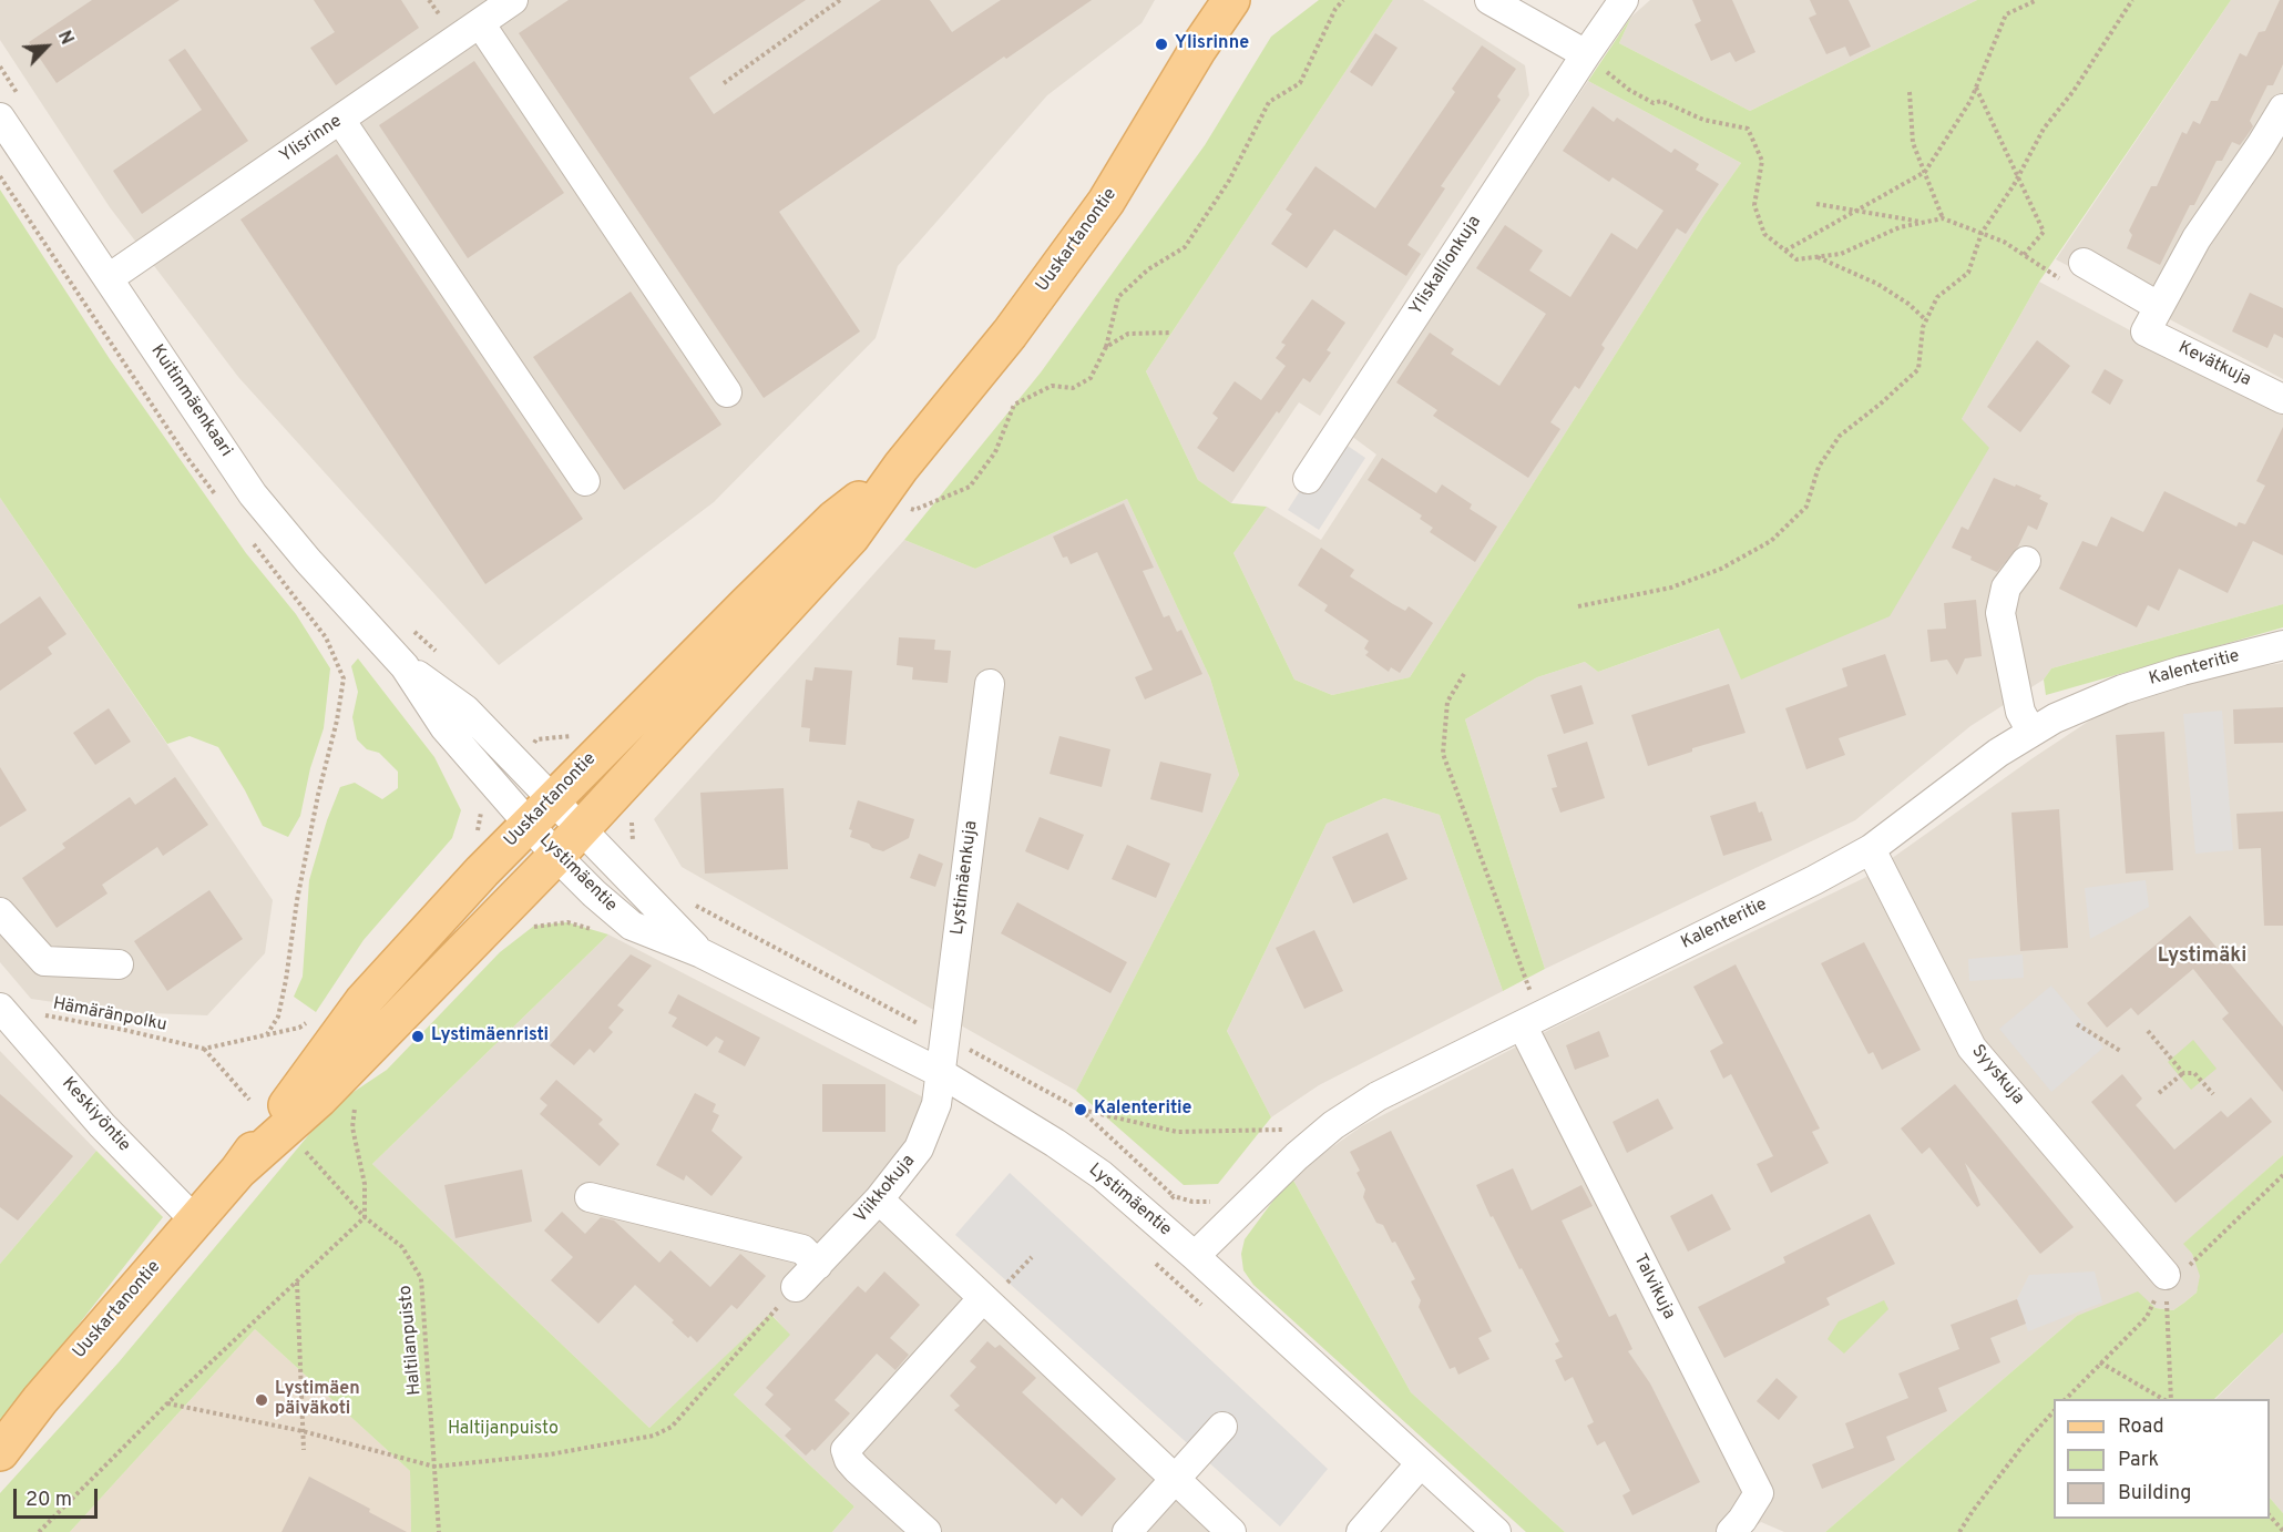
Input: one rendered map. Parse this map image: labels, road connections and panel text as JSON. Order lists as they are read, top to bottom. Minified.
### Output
{"streets":{"main road":["Uuskartanontie"],"street":["Ylisrinne","Yliskallionkuja","Kevätkuja","Kuitinmäenkaari","Kalenteritie","Lystimäentie","Lystimäenkuja","Syyskuja","Keskiyöntie","Viikkokuja","Talvikuja"],"path":["Hämäränpolku","Haltilanpuisto"]},"crossings":[["Ylisrinne","Kuitinmäenkaari"],["Uuskartanontie","Kuitinmäenkaari"],["Uuskartanontie","Lystimäentie"],["Uuskartanontie","Keskiyöntie"],["Kuitinmäenkaari","Lystimäentie"],["Kalenteritie","Lystimäentie"],["Kalenteritie","Syyskuja"],["Lystimäentie","Lystimäenkuja"],["Lystimäentie","Viikkokuja"],["Lystimäenkuja","Viikkokuja"],["Hämäränpolku","Keskiyöntie"]],"districts":["Lystimäki"],"parks":["Haltijanpuisto"],"places":["Ylisrinne","Lystimäenristi","Kalenteritie","Lystimäen päiväkoti"],"legend":["Road","Park","Building"],"scale_bar":"20 m","north":"top right"}
